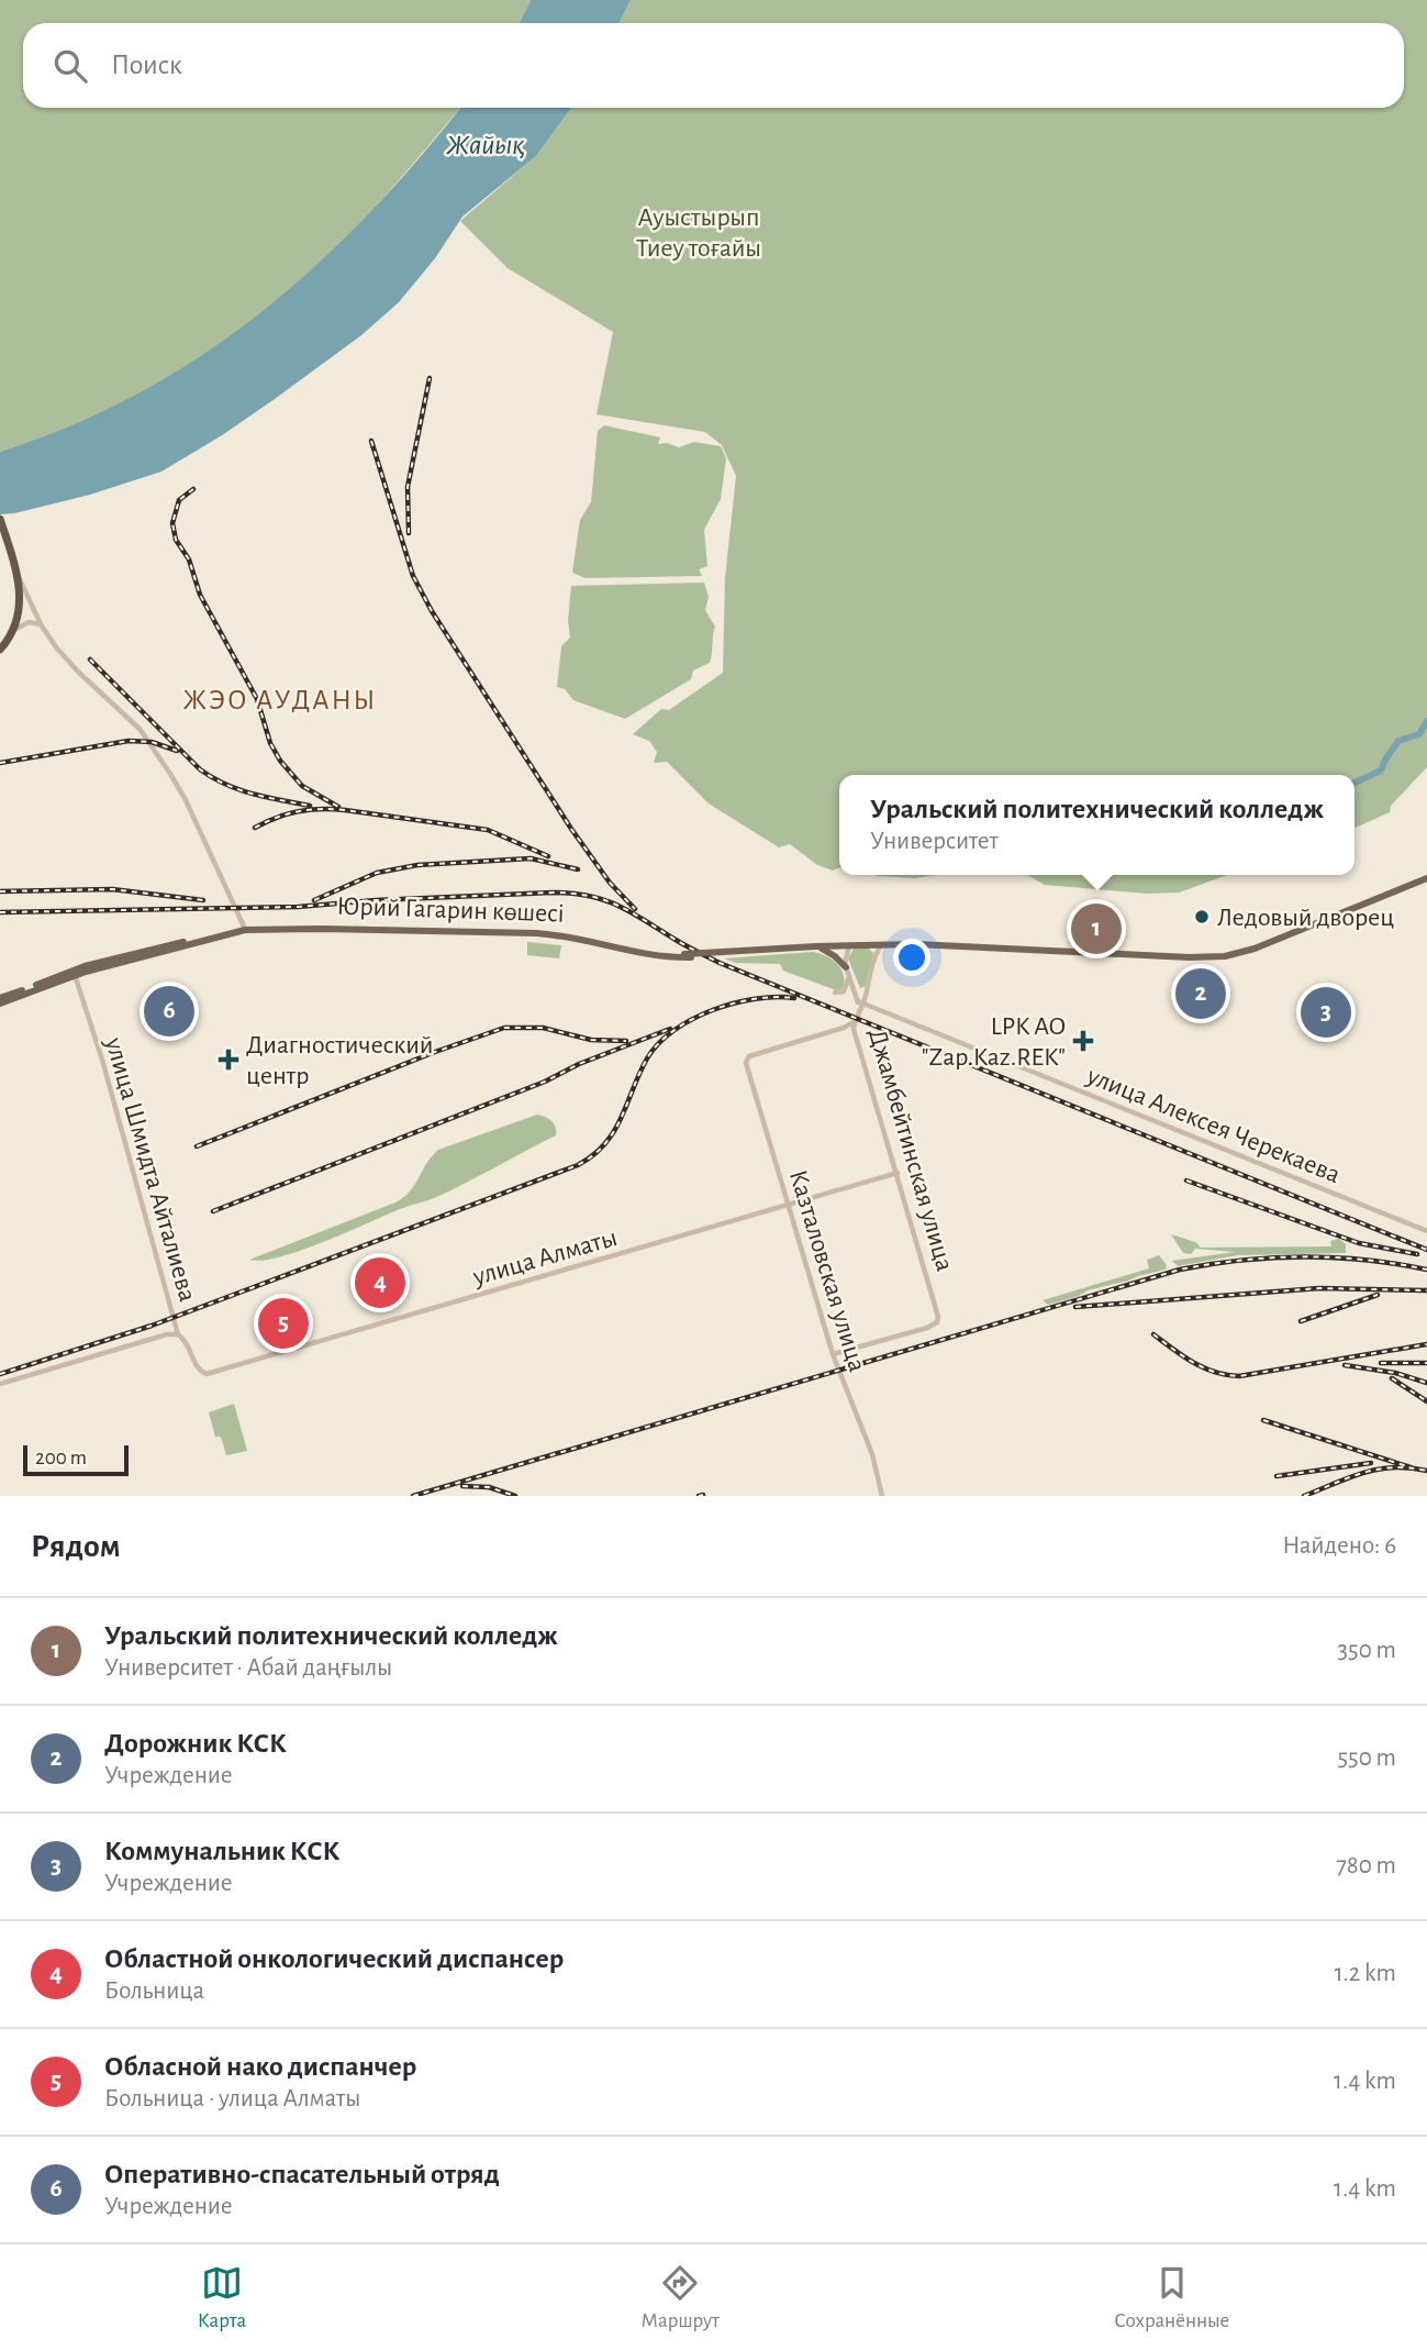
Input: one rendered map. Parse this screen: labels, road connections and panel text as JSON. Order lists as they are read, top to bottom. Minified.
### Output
{"streets":{"main road":["Юрий Гагарин көшесі"],"street":["улица Алексея Черекаева","Джамбейтинская улица","улица Шмидта Айталиева","улица Алматы","Казталовская улица"]},"crossings":[["Юрий Гагарин көшесі","Джамбейтинская улица"],["Юрий Гагарин көшесі","улица Шмидта Айталиева"],["улица Алексея Черекаева","Джамбейтинская улица"],["Джамбейтинская улица","улица Алматы"],["Джамбейтинская улица","Казталовская улица"],["улица Шмидта Айталиева","улица Алматы"],["улица Алматы","Казталовская улица"]],"districts":["ЖЭО АУДАНЫ"],"water":["Жайық"],"parks":["Ауыстырып Тиеу тоғайы"],"places":{"other":["Ледовый дворец"],"health":["LPK AO \"Zap.Kaz.REK\"","Диагностический центр"]},"scale_bar":"200 m","page":{"search":"Поиск","popup":["Уральский политехнический колледж","Университет"],"pins":["1","2","6","3","4","5"],"scale":"200 m","heading":["Рядом","Найдено: 6"],"list":[{"mark":"1","name":"Уральский политехнический колледж","note":"Университет · Абай даңғылы","value":"350 m"},{"mark":"2","name":"Дорожник КСК","note":"Учреждение","value":"550 m"},{"mark":"3","name":"Коммунальник КСК","note":"Учреждение","value":"780 m"},{"mark":"4","name":"Областной онкологический диспансер","note":"Больница","value":"1.2 km"},{"mark":"5","name":"Обласной нако диспанчер","note":"Больница · улица Алматы","value":"1.4 km"},{"mark":"6","name":"Оперативно-спасательный отряд","note":"Учреждение","value":"1.4 km"}],"nav":["Карта","Маршрут","Сохранённые"]}}
